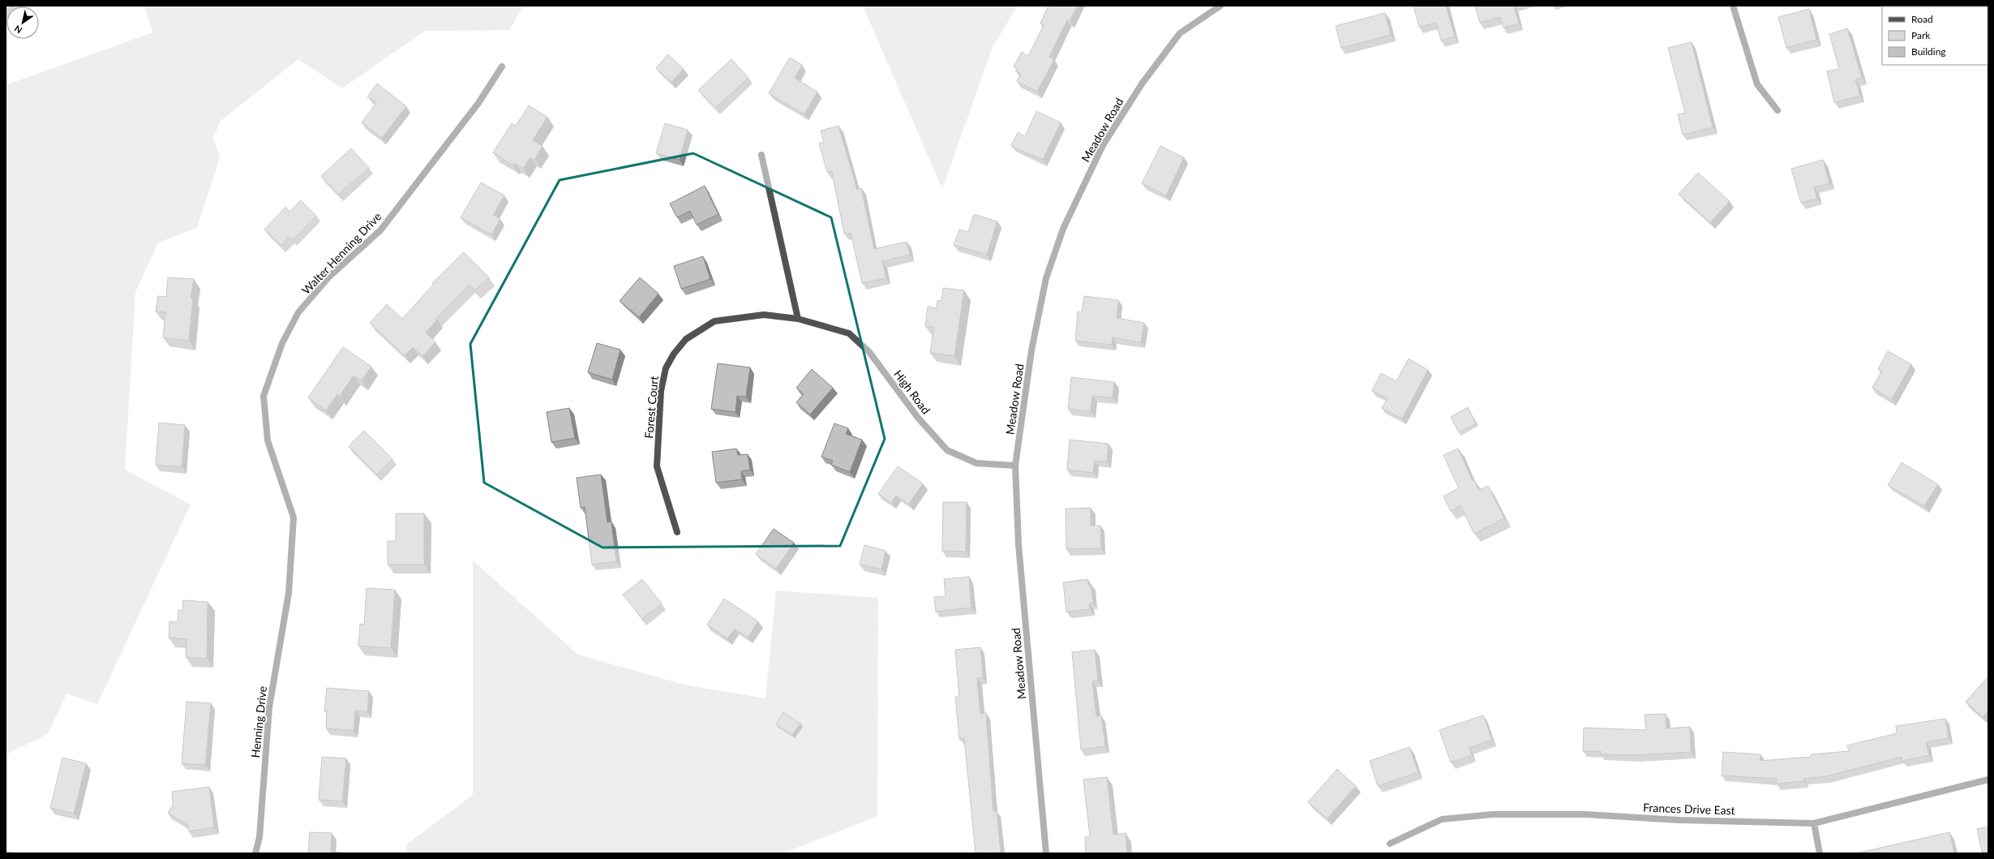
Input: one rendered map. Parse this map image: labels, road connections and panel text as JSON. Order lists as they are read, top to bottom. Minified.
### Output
{"streets":{"street":["Meadow Road","Walter Henning Drive","High Road","Forest Court","Henning Drive","Frances Drive East"]},"crossings":[["Meadow Road","High Road"],["Walter Henning Drive","Henning Drive"],["High Road","Forest Court"]],"legend":["Road","Park","Building"],"north":"bottom left"}
